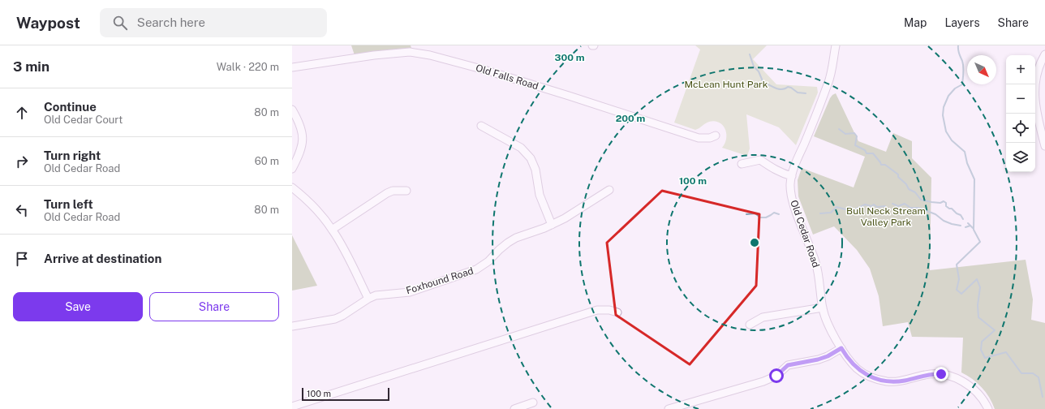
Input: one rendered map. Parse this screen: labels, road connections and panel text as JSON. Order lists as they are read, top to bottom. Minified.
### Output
{"streets":{"street":["Old Falls Road","Old Cedar Road","Foxhound Road"]},"parks":["McLean Hunt Park","Bull Neck Stream Valley Park"],"scale_bar":"100 m","north":"bottom right","page":{"header":"Waypost","search":"Search here","nav":["Map","Layers","Share"],"heading":["3 min","Walk · 220 m"],"map_buttons":["+","−"],"list":[["Continue","Old Cedar Court","80 m"],["Turn right","Old Cedar Road","60 m"],["Turn left","Old Cedar Road","80 m"],"Arrive at destination"],"buttons":["Save","Share"],"scale":"100 m"},"rings":["300 m","200 m","100 m"]}
